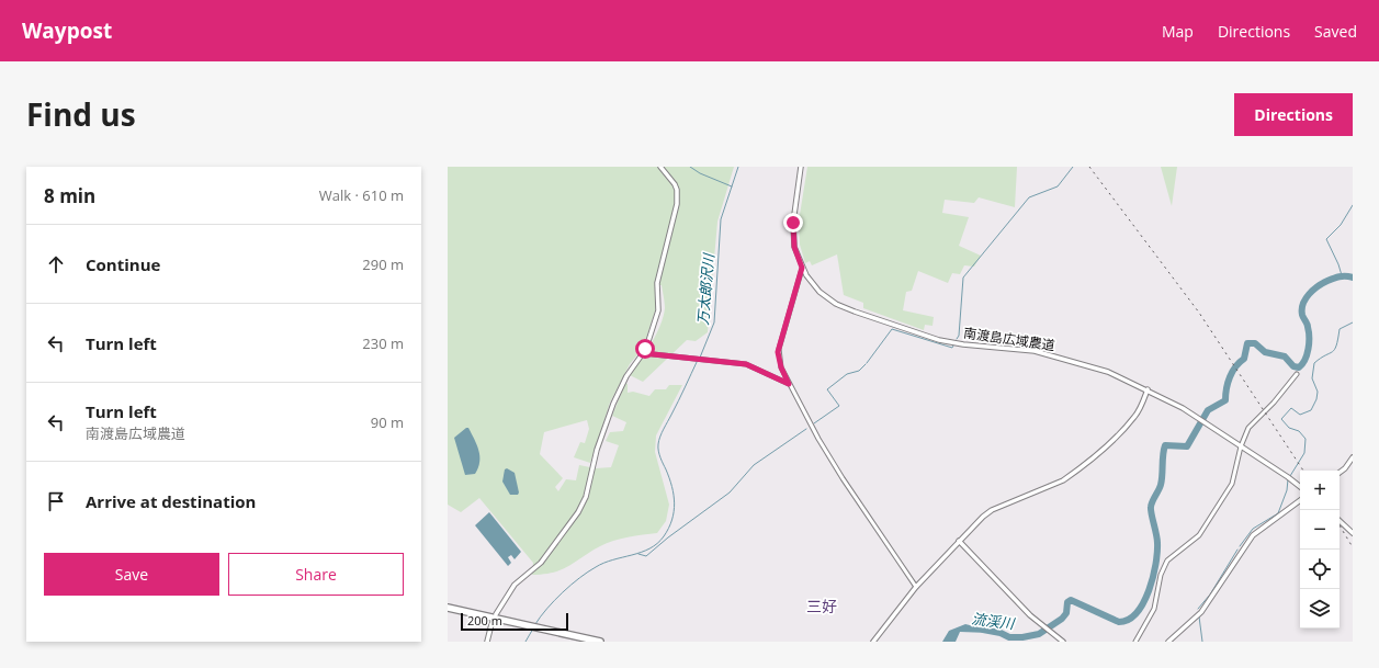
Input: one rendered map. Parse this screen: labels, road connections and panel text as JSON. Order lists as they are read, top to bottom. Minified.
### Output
{"streets":{"street":["南渡島広域農道"]},"districts":["三好"],"water":["万太郎沢川","流渓川"],"scale_bar":"200 m","page":{"header":"Waypost","nav":["Map","Directions","Saved"],"title":"Find us","buttons":["Directions",["Save","Share"]],"heading":["8 min","Walk · 610 m"],"list":[["Continue","290 m"],["Turn left","230 m"],["Turn left","南渡島広域農道","90 m"],"Arrive at destination"],"map_buttons":["+","−"],"scale":"200 m"}}
